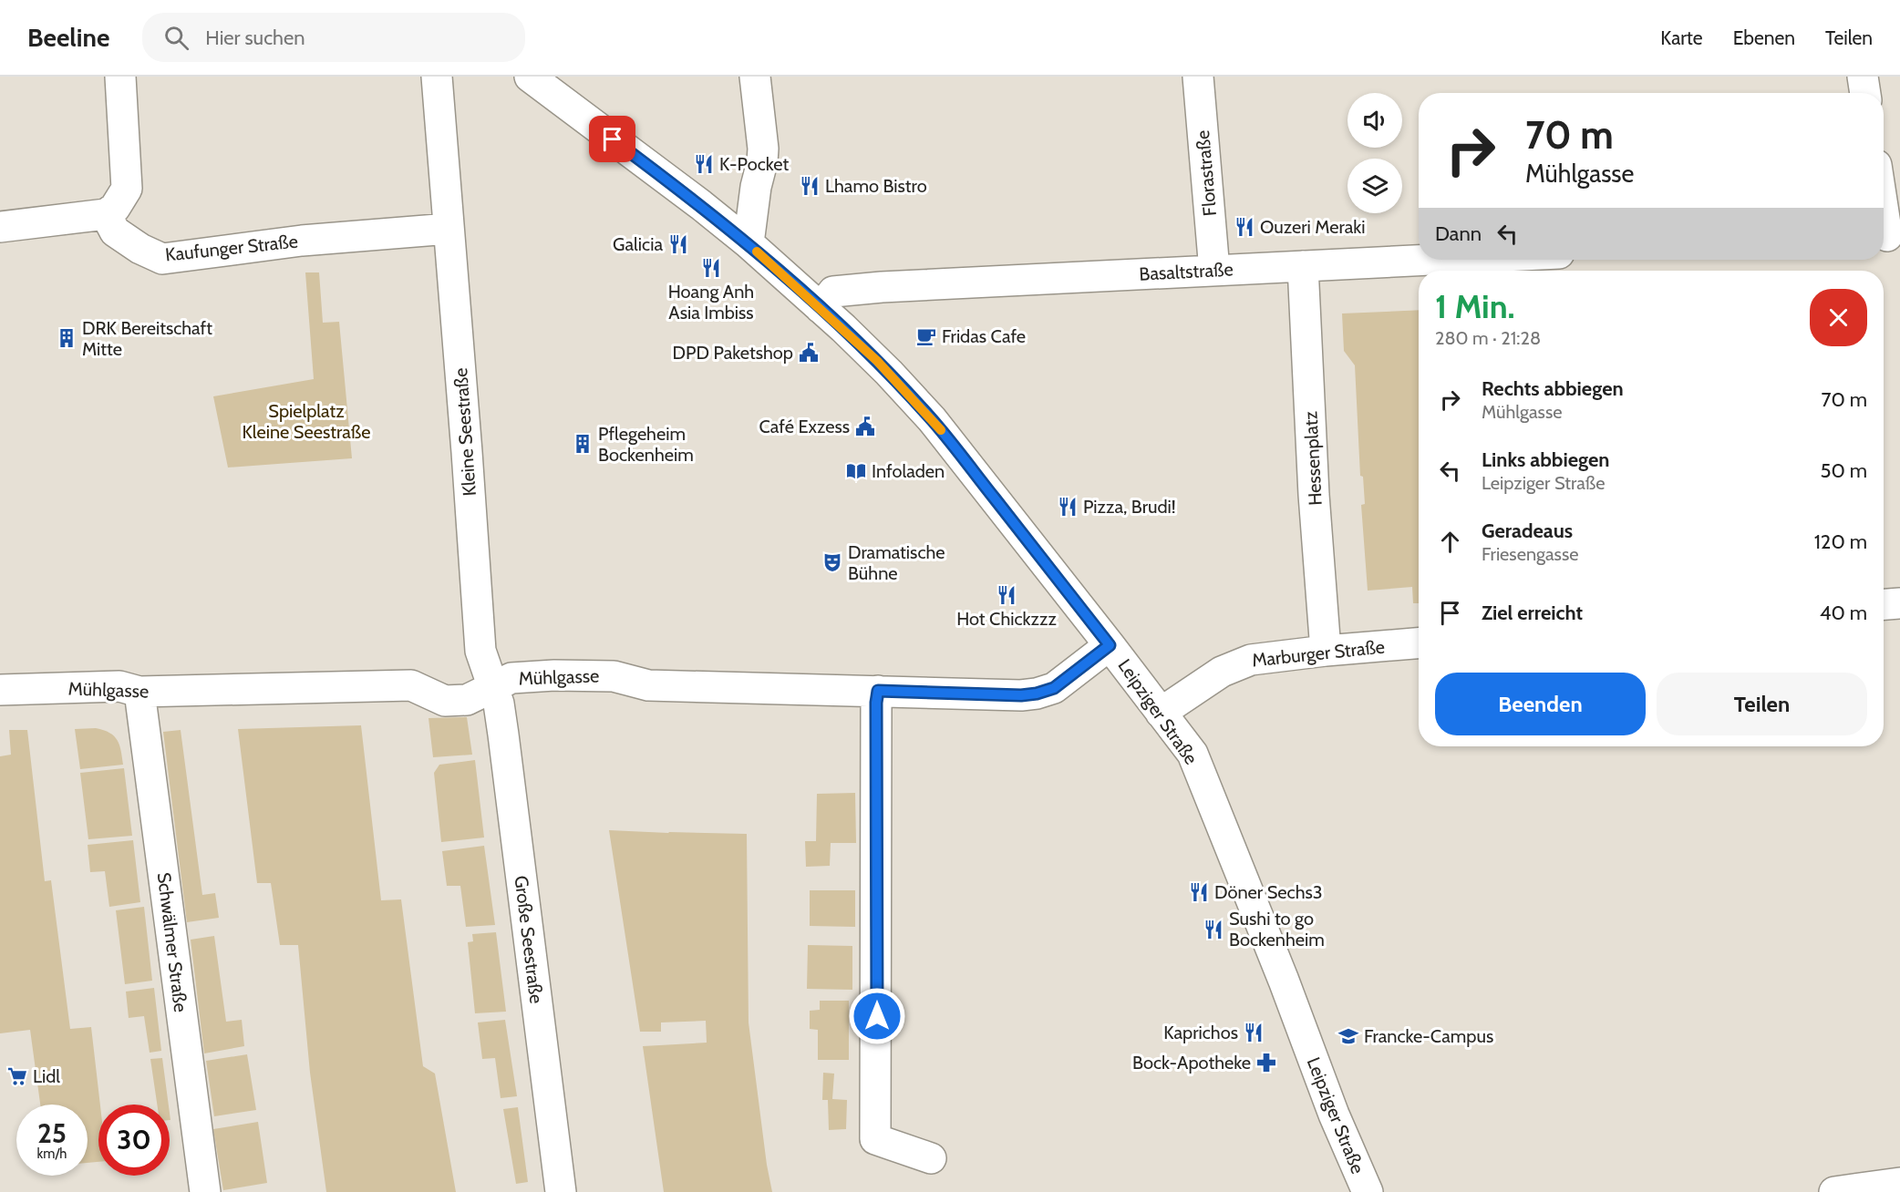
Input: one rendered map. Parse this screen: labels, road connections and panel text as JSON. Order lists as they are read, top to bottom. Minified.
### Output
{"streets":{"street":["Florastraße","Kaufunger Straße","Basaltstraße","Kleine Seestraße","Hessenplatz","Marburger Straße","Mühlgasse","Leipziger Straße","Große Seestraße","Schwälmer Straße"]},"crossings":[["Florastraße","Basaltstraße"],["Kaufunger Straße","Kleine Seestraße"],["Basaltstraße","Hessenplatz"],["Basaltstraße","Leipziger Straße"],["Kleine Seestraße","Mühlgasse"],["Kleine Seestraße","Große Seestraße"],["Hessenplatz","Marburger Straße"],["Marburger Straße","Leipziger Straße"],["Mühlgasse","Leipziger Straße"],["Mühlgasse","Große Seestraße"],["Mühlgasse","Schwälmer Straße"]],"parks":["Spielplatz Kleine Seestraße"],"places":{"restaurant":["K-Pocket","Lhamo Bistro","Ouzeri Meraki","Galicia","Hoang Anh Asia Imbiss","Pizza, Brudi!","Hot Chickzzz","Döner Sechs3","Sushi to go Bockenheim","Kaprichos"],"cafe":["Fridas Cafe"],"building":["DRK Bereitschaft Mitte","Pflegeheim Bockenheim"],"public building":["DPD Paketshop","Café Exzess"],"library":["Infoladen"],"theatre":["Dramatische Bühne"],"school or university":["Francke-Campus"],"pharmacy":["Bock-Apotheke"],"supermarket":["Lidl"]},"page":{"header":"Beeline","search":"Hier suchen","nav":["Karte","Ebenen","Teilen"],"turn":["70 m","Mühlgasse"],"then":"Dann","heading":["1 Min.","280 m · 21:28"],"list":[{"name":"Rechts abbiegen","note":"Mühlgasse","value":"70 m"},{"name":"Links abbiegen","note":"Leipziger Straße","value":"50 m"},{"name":"Geradeaus","note":"Friesengasse","value":"120 m"},{"name":"Ziel erreicht","value":"40 m"}],"buttons":["Beenden","Teilen"],"speed":"25 km/h","limit":"30"}}
